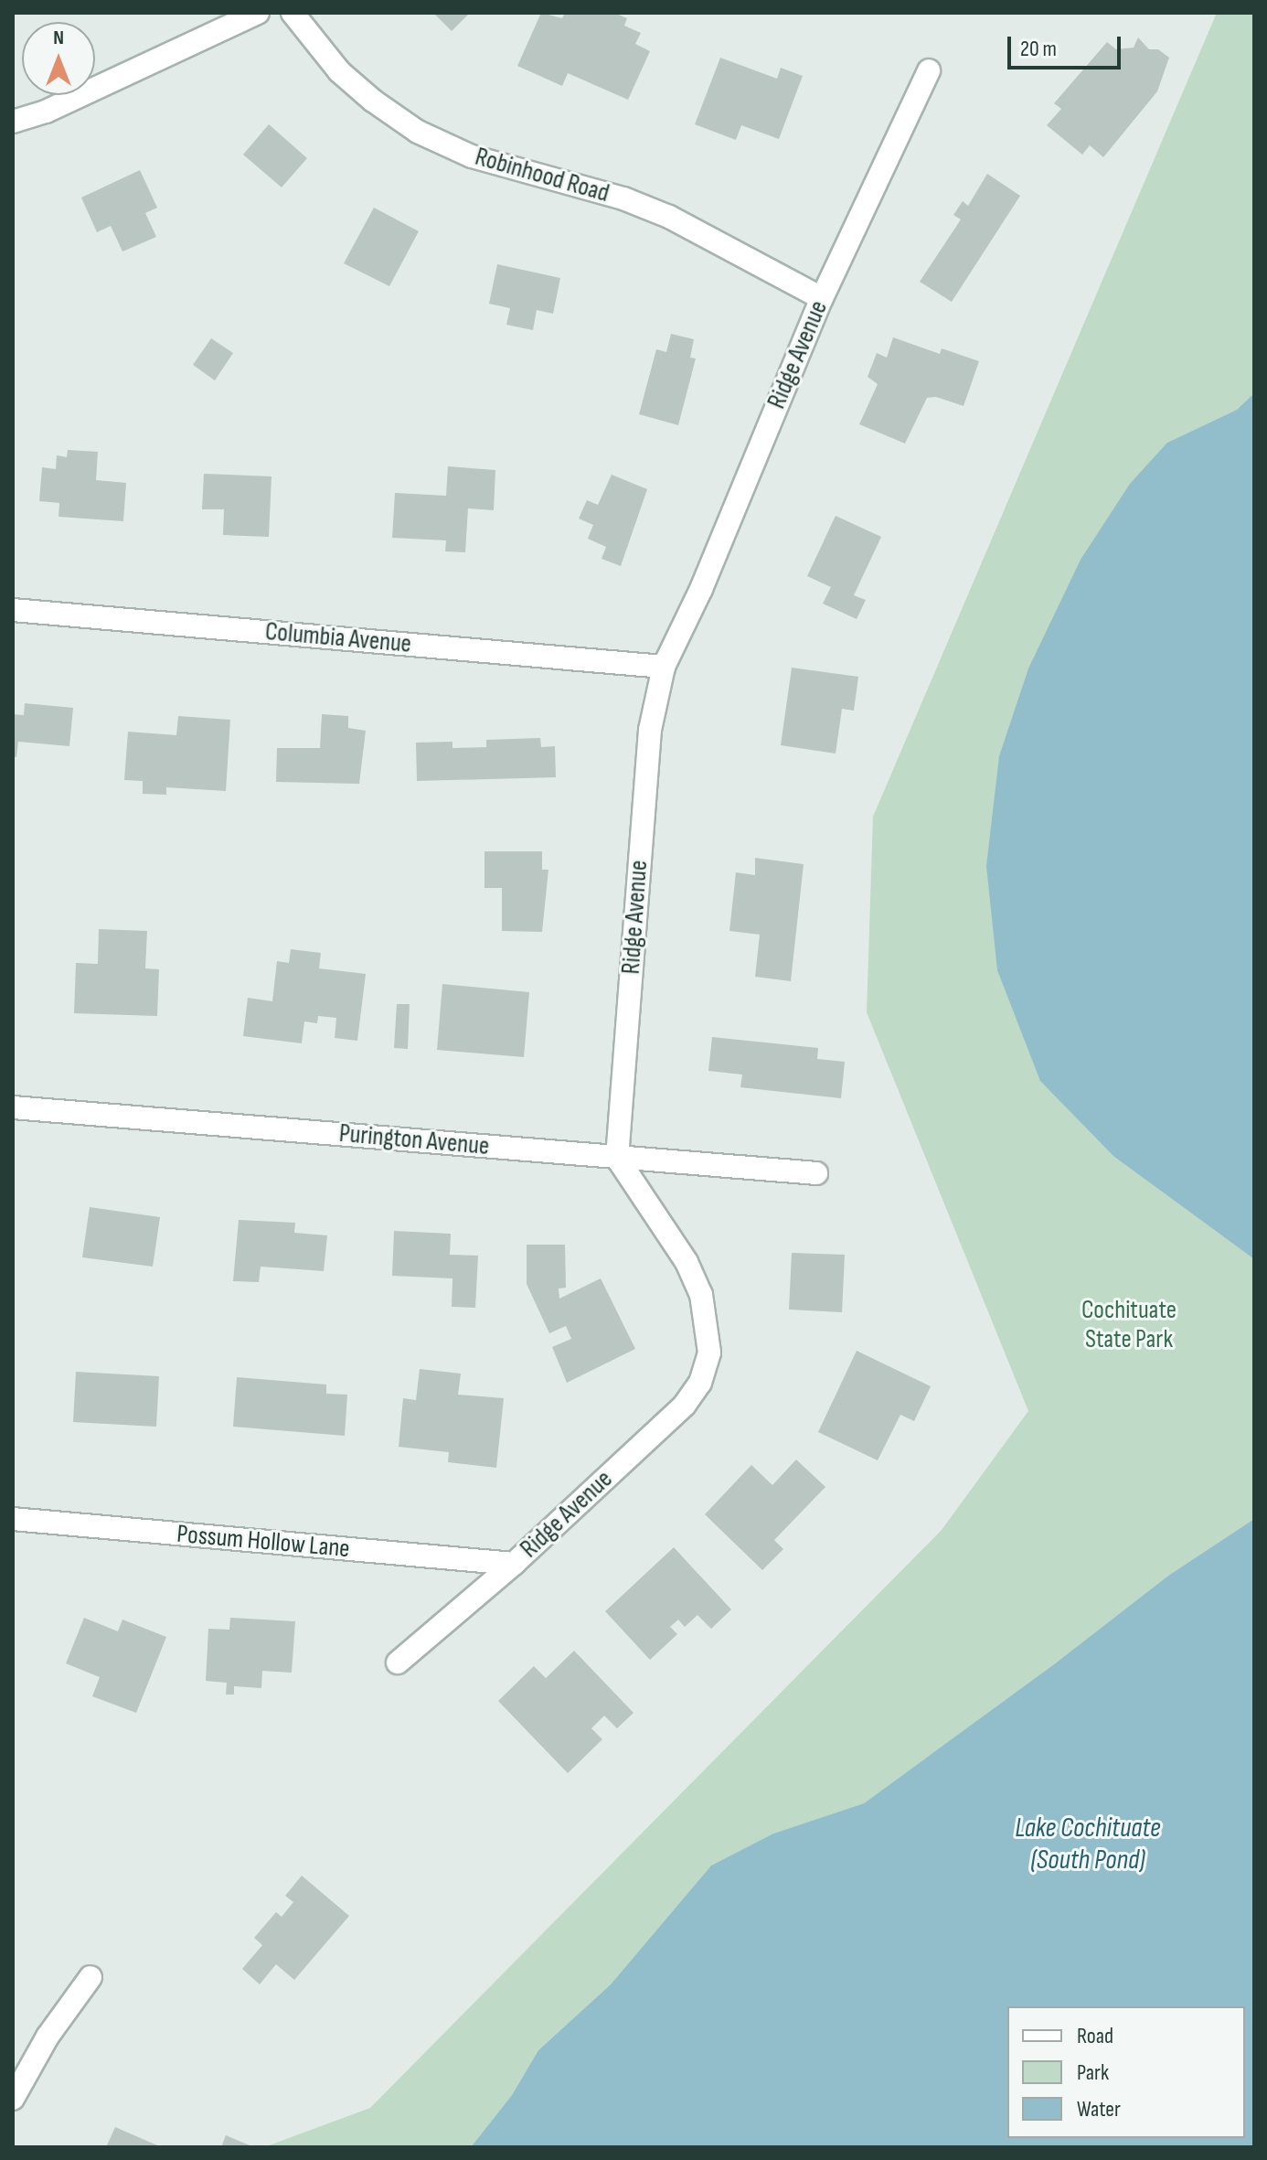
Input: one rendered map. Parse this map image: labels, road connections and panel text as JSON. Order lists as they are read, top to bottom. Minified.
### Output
{"streets":{"street":["Robinhood Road","Ridge Avenue","Columbia Avenue","Purington Avenue","Possum Hollow Lane"]},"crossings":[["Robinhood Road","Ridge Avenue"],["Ridge Avenue","Columbia Avenue"],["Ridge Avenue","Purington Avenue"],["Ridge Avenue","Possum Hollow Lane"]],"water":["Lake Cochituate (South Pond)"],"parks":["Cochituate State Park"],"legend":["Road","Park","Water"],"scale_bar":"20 m","north":"top"}
